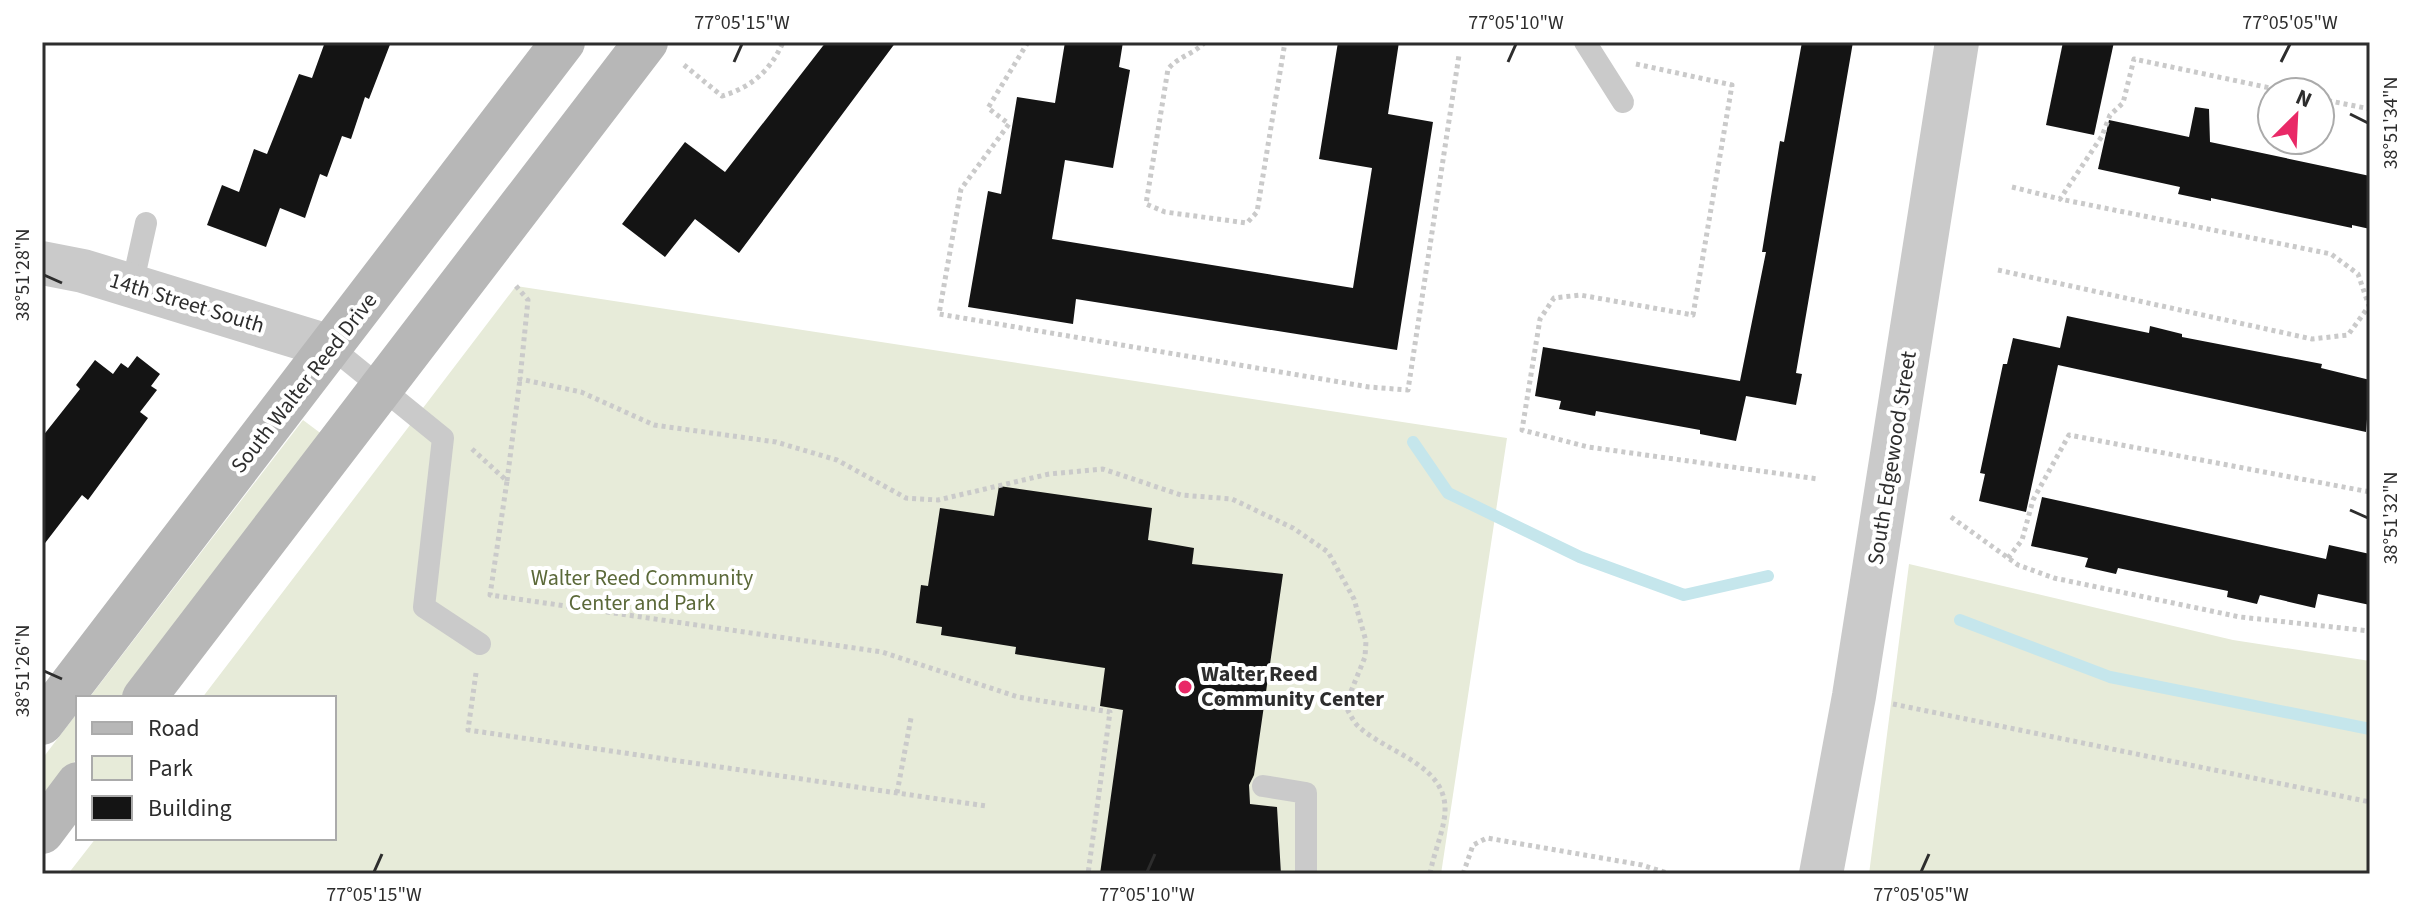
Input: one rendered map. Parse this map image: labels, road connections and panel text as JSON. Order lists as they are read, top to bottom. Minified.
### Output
{"streets":{"main road":["South Walter Reed Drive"],"street":["14th Street South","South Edgewood Street"]},"crossings":[["14th Street South","South Walter Reed Drive"]],"parks":["Walter Reed Community Center and Park"],"places":["Walter Reed Community Center"],"legend":["Road","Park","Building"],"north":"top right","coordinates":["77°05'15\"W","77°05'10\"W","77°05'05\"W","38°51'34\"N","38°51'28\"N","38°51'32\"N","38°51'26\"N"]}
